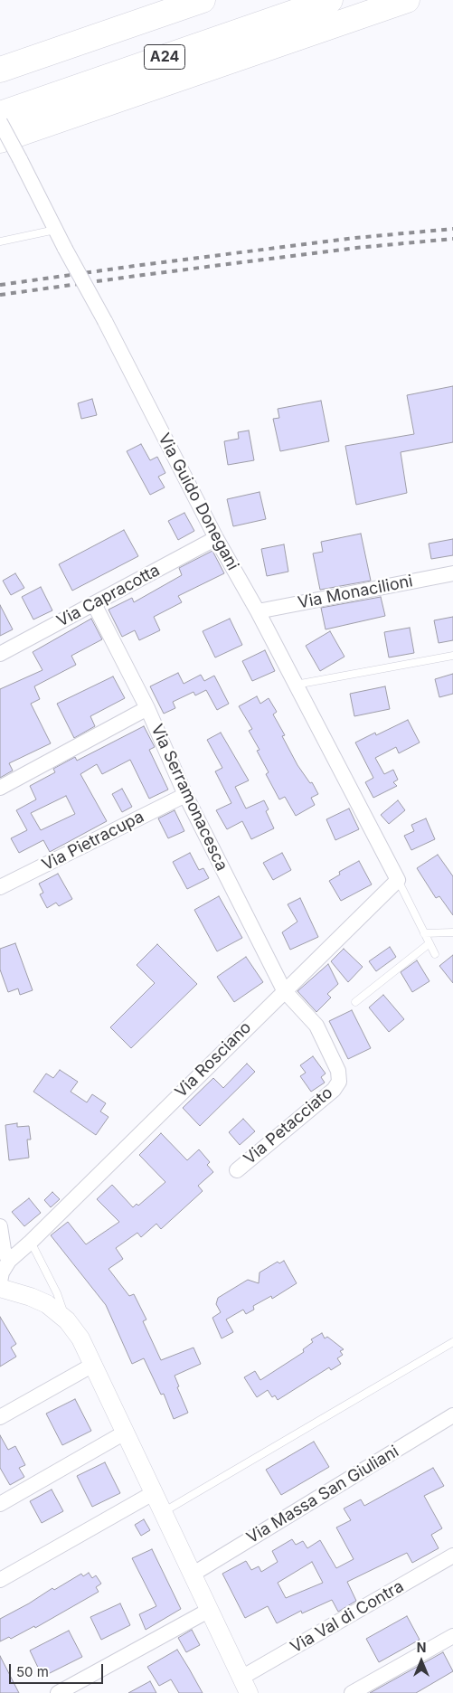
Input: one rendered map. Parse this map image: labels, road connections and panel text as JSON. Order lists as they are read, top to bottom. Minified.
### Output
{"streets":{"highway":["A24"],"street":["Via Guido Donegani","Via Monacilioni","Via Capracotta","Via Serramonacesca","Via Pietracupa","Via Rosciano","Via Petacciato","Via Massa San Giuliani","Via Val di Contra"]},"crossings":[["Via Guido Donegani","Via Monacilioni"],["Via Guido Donegani","Via Capracotta"],["Via Guido Donegani","Via Rosciano"],["Via Capracotta","Via Serramonacesca"],["Via Serramonacesca","Via Pietracupa"],["Via Serramonacesca","Via Rosciano"],["Via Serramonacesca","Via Petacciato"],["Via Rosciano","Via Petacciato"]],"scale_bar":"50 m","north":"top"}
